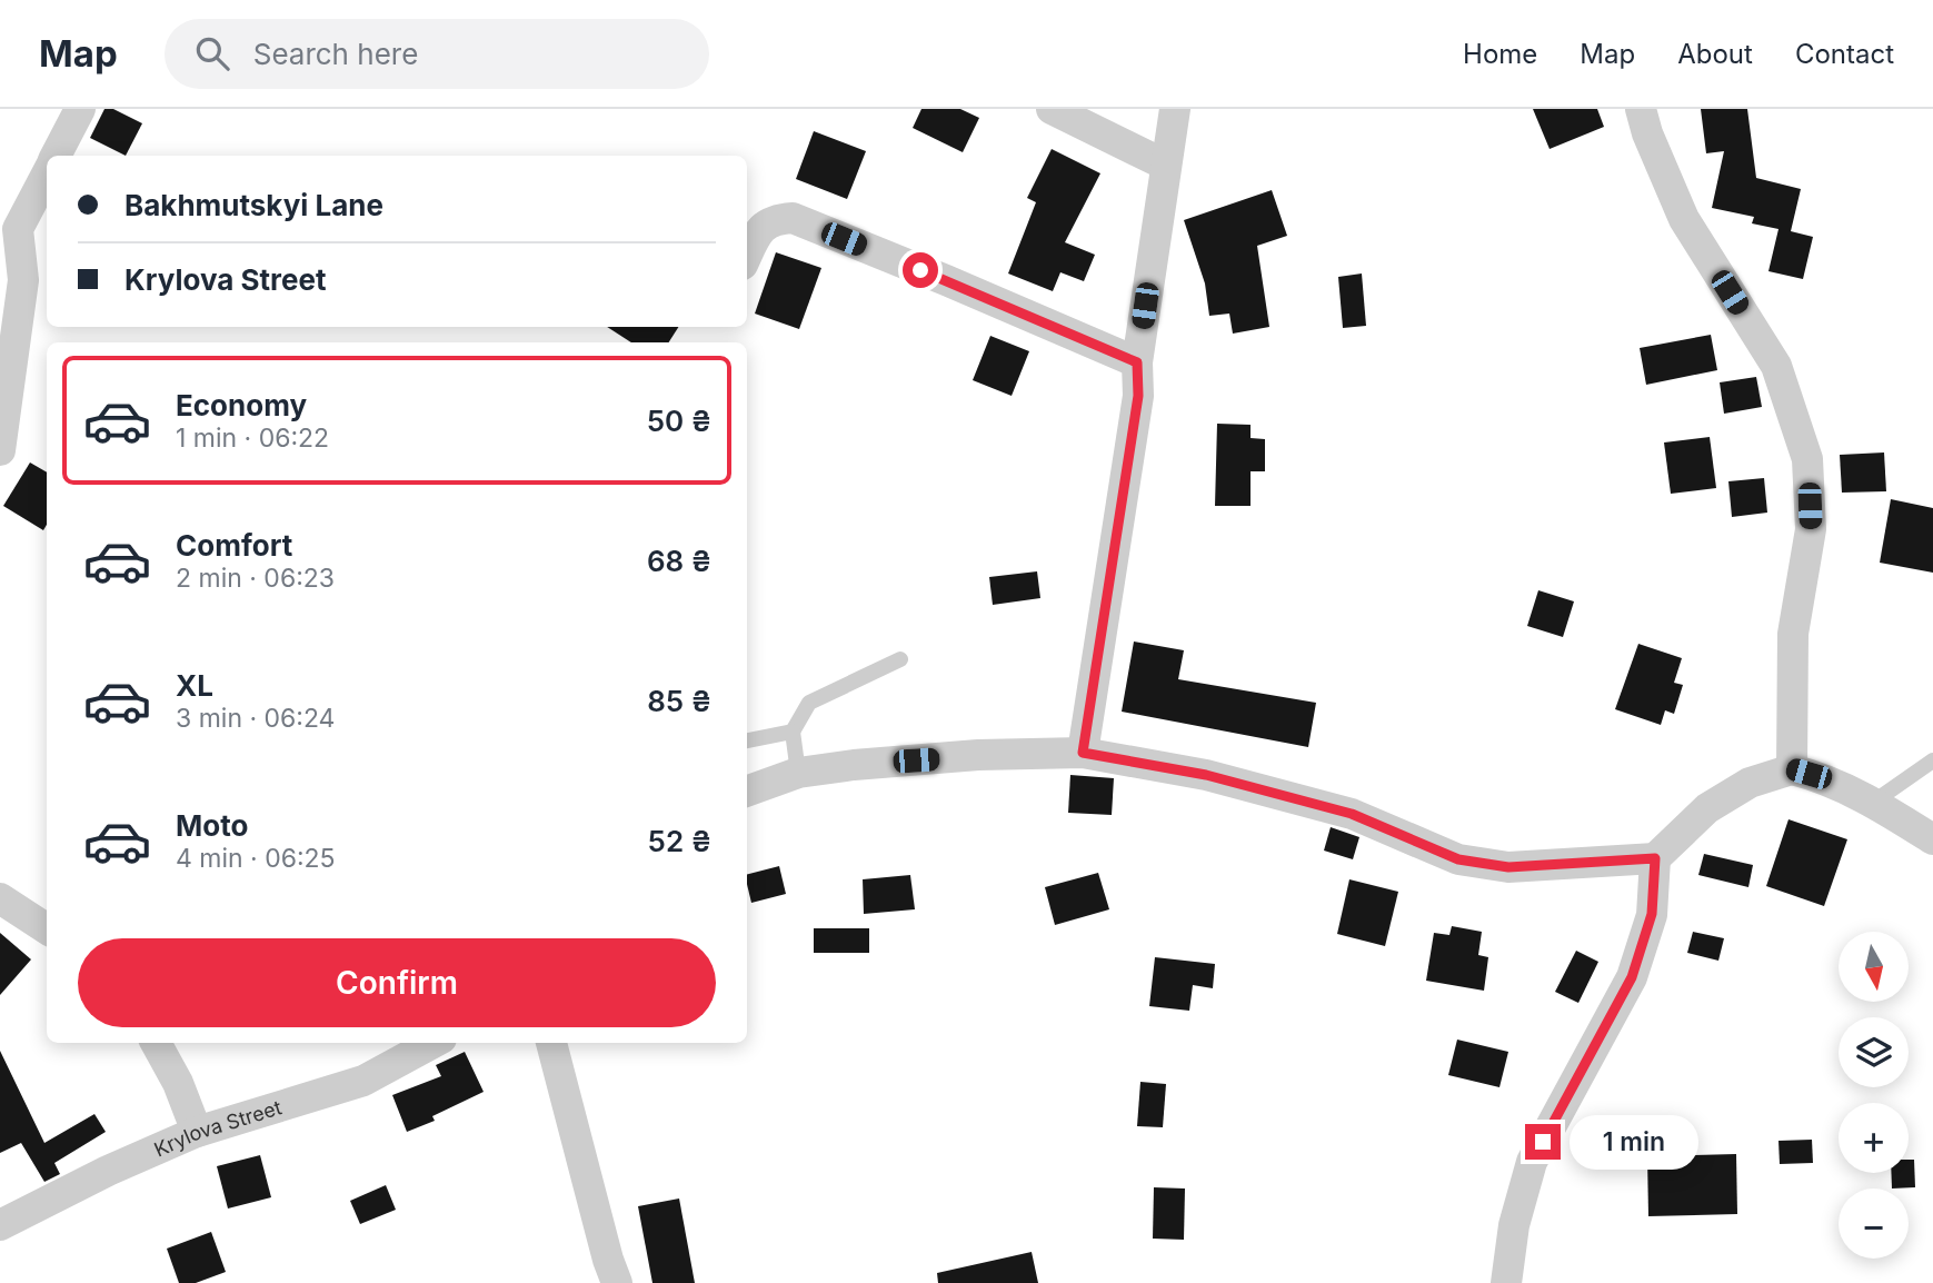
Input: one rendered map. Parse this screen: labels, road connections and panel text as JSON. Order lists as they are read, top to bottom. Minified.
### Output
{"streets":{"street":["Krylova Street"]},"north":"bottom","page":{"header":"Map","search":"Search here","nav":["Home","Map","About","Contact"],"banner":["Bakhmutskyi Lane","Krylova Street"],"list":[{"name":"Economy","note":"1 min · 06:22","value":"50 ₴"},{"name":"Comfort","note":"2 min · 06:23","value":"68 ₴"},{"name":"XL","note":"3 min · 06:24","value":"85 ₴"},{"name":"Moto","note":"4 min · 06:25","value":"52 ₴"}],"buttons":"Confirm","map_buttons":["+","−"],"bubble":"1 min"}}
